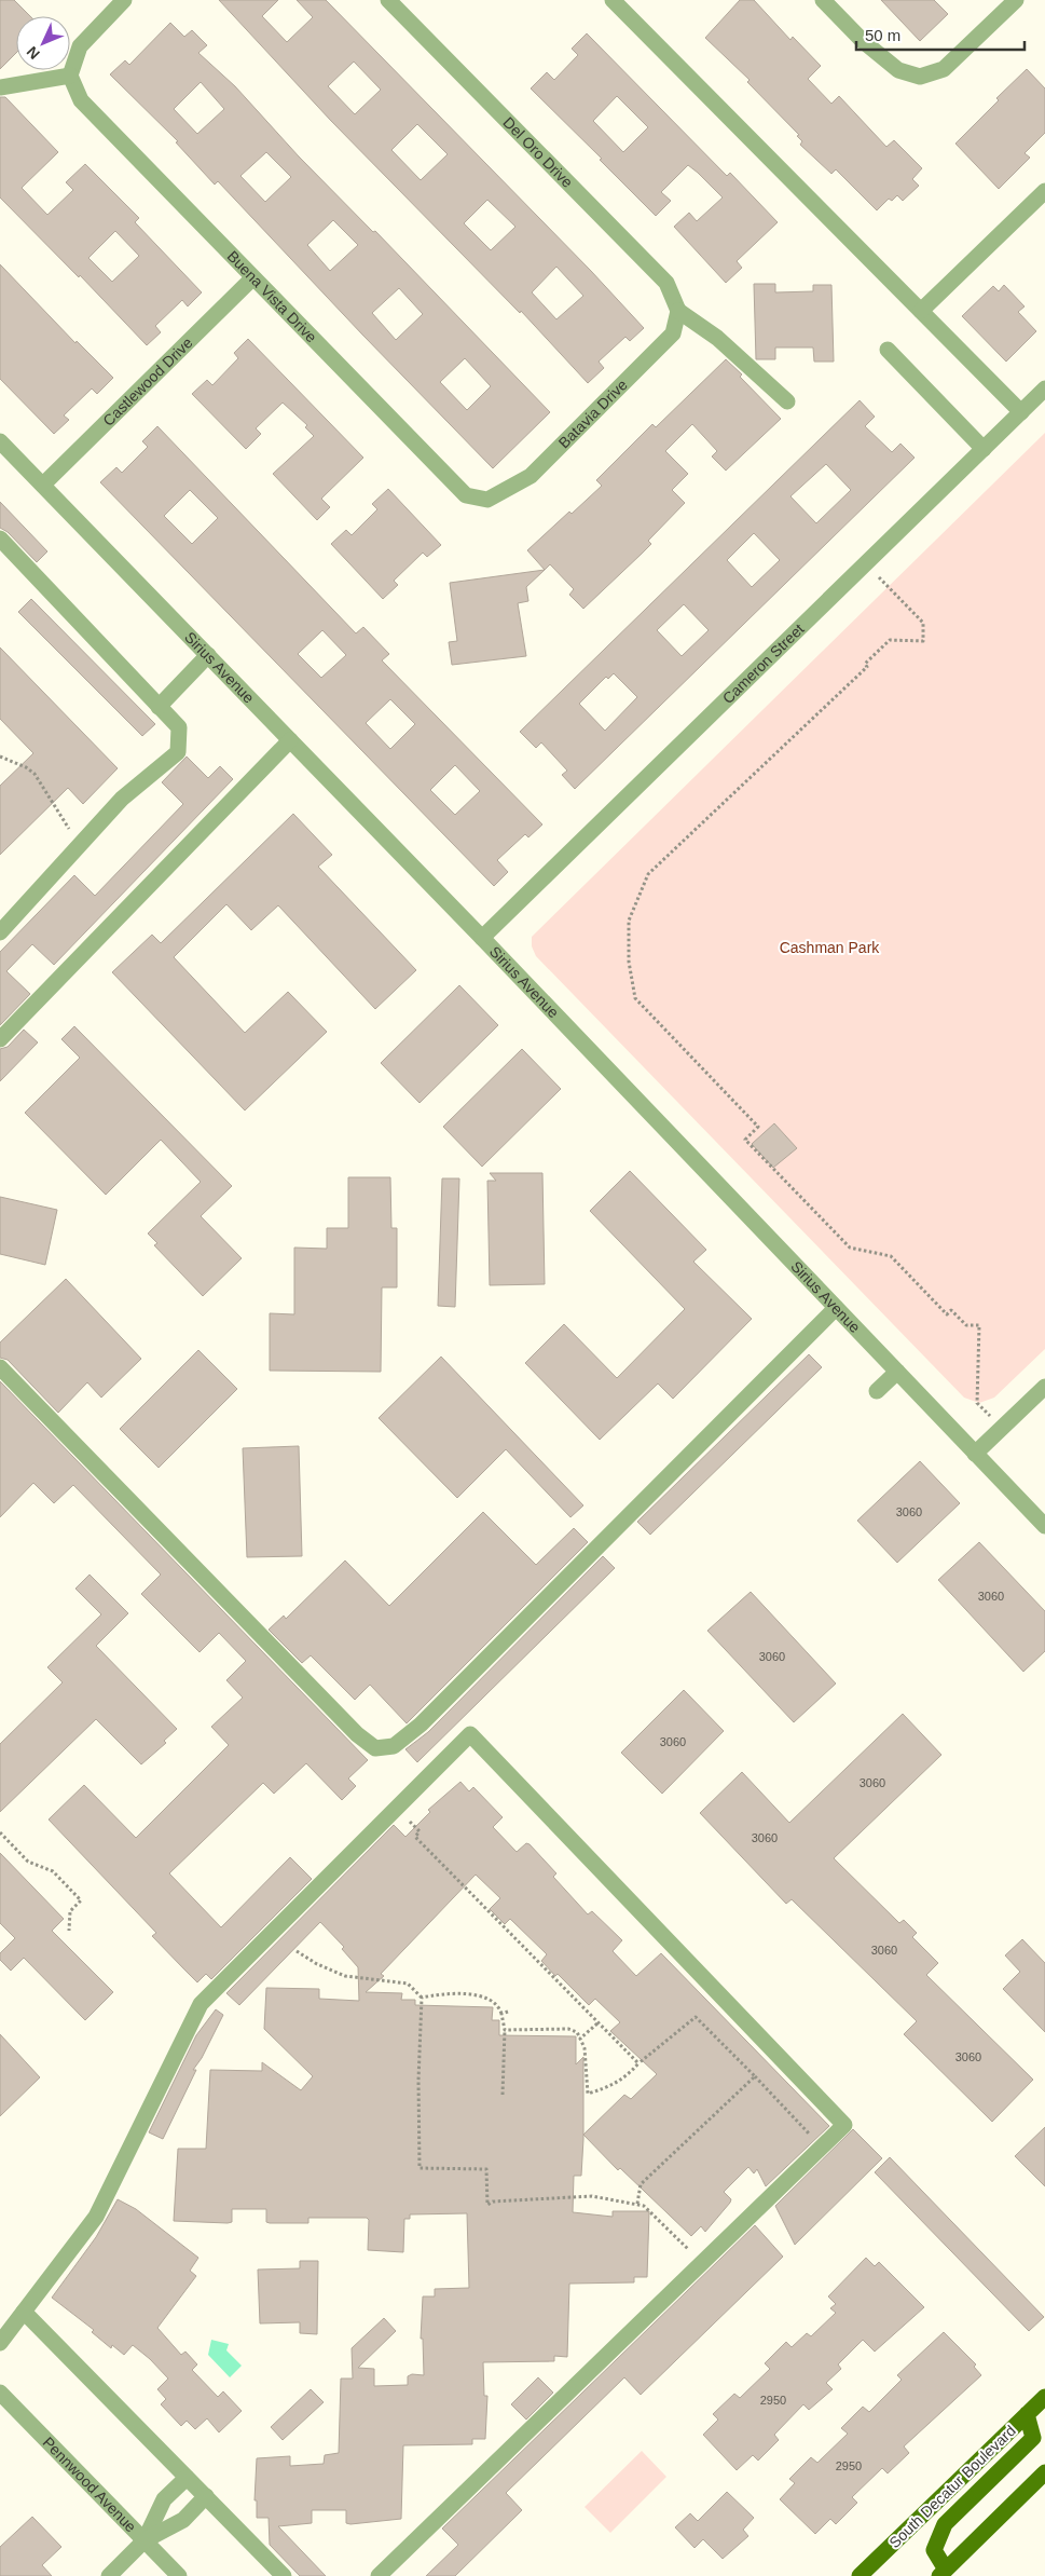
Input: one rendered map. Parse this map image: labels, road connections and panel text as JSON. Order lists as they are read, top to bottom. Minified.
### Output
{"streets":{"main road":["South Decatur Boulevard"],"street":["Del Oro Drive","Buena Vista Drive","Castlewood Drive","Batavia Drive","Cameron Street","Sirius Avenue","Pennwood Avenue"]},"crossings":[["Del Oro Drive","Batavia Drive"],["Buena Vista Drive","Castlewood Drive"],["Buena Vista Drive","Batavia Drive"],["Castlewood Drive","Sirius Avenue"],["Cameron Street","Sirius Avenue"]],"parks":["Cashman Park"],"house_numbers":["3060","3060","3060","3060","3060","3060","3060","3060","2950","2950"],"scale_bar":"50 m","north":"bottom left"}
